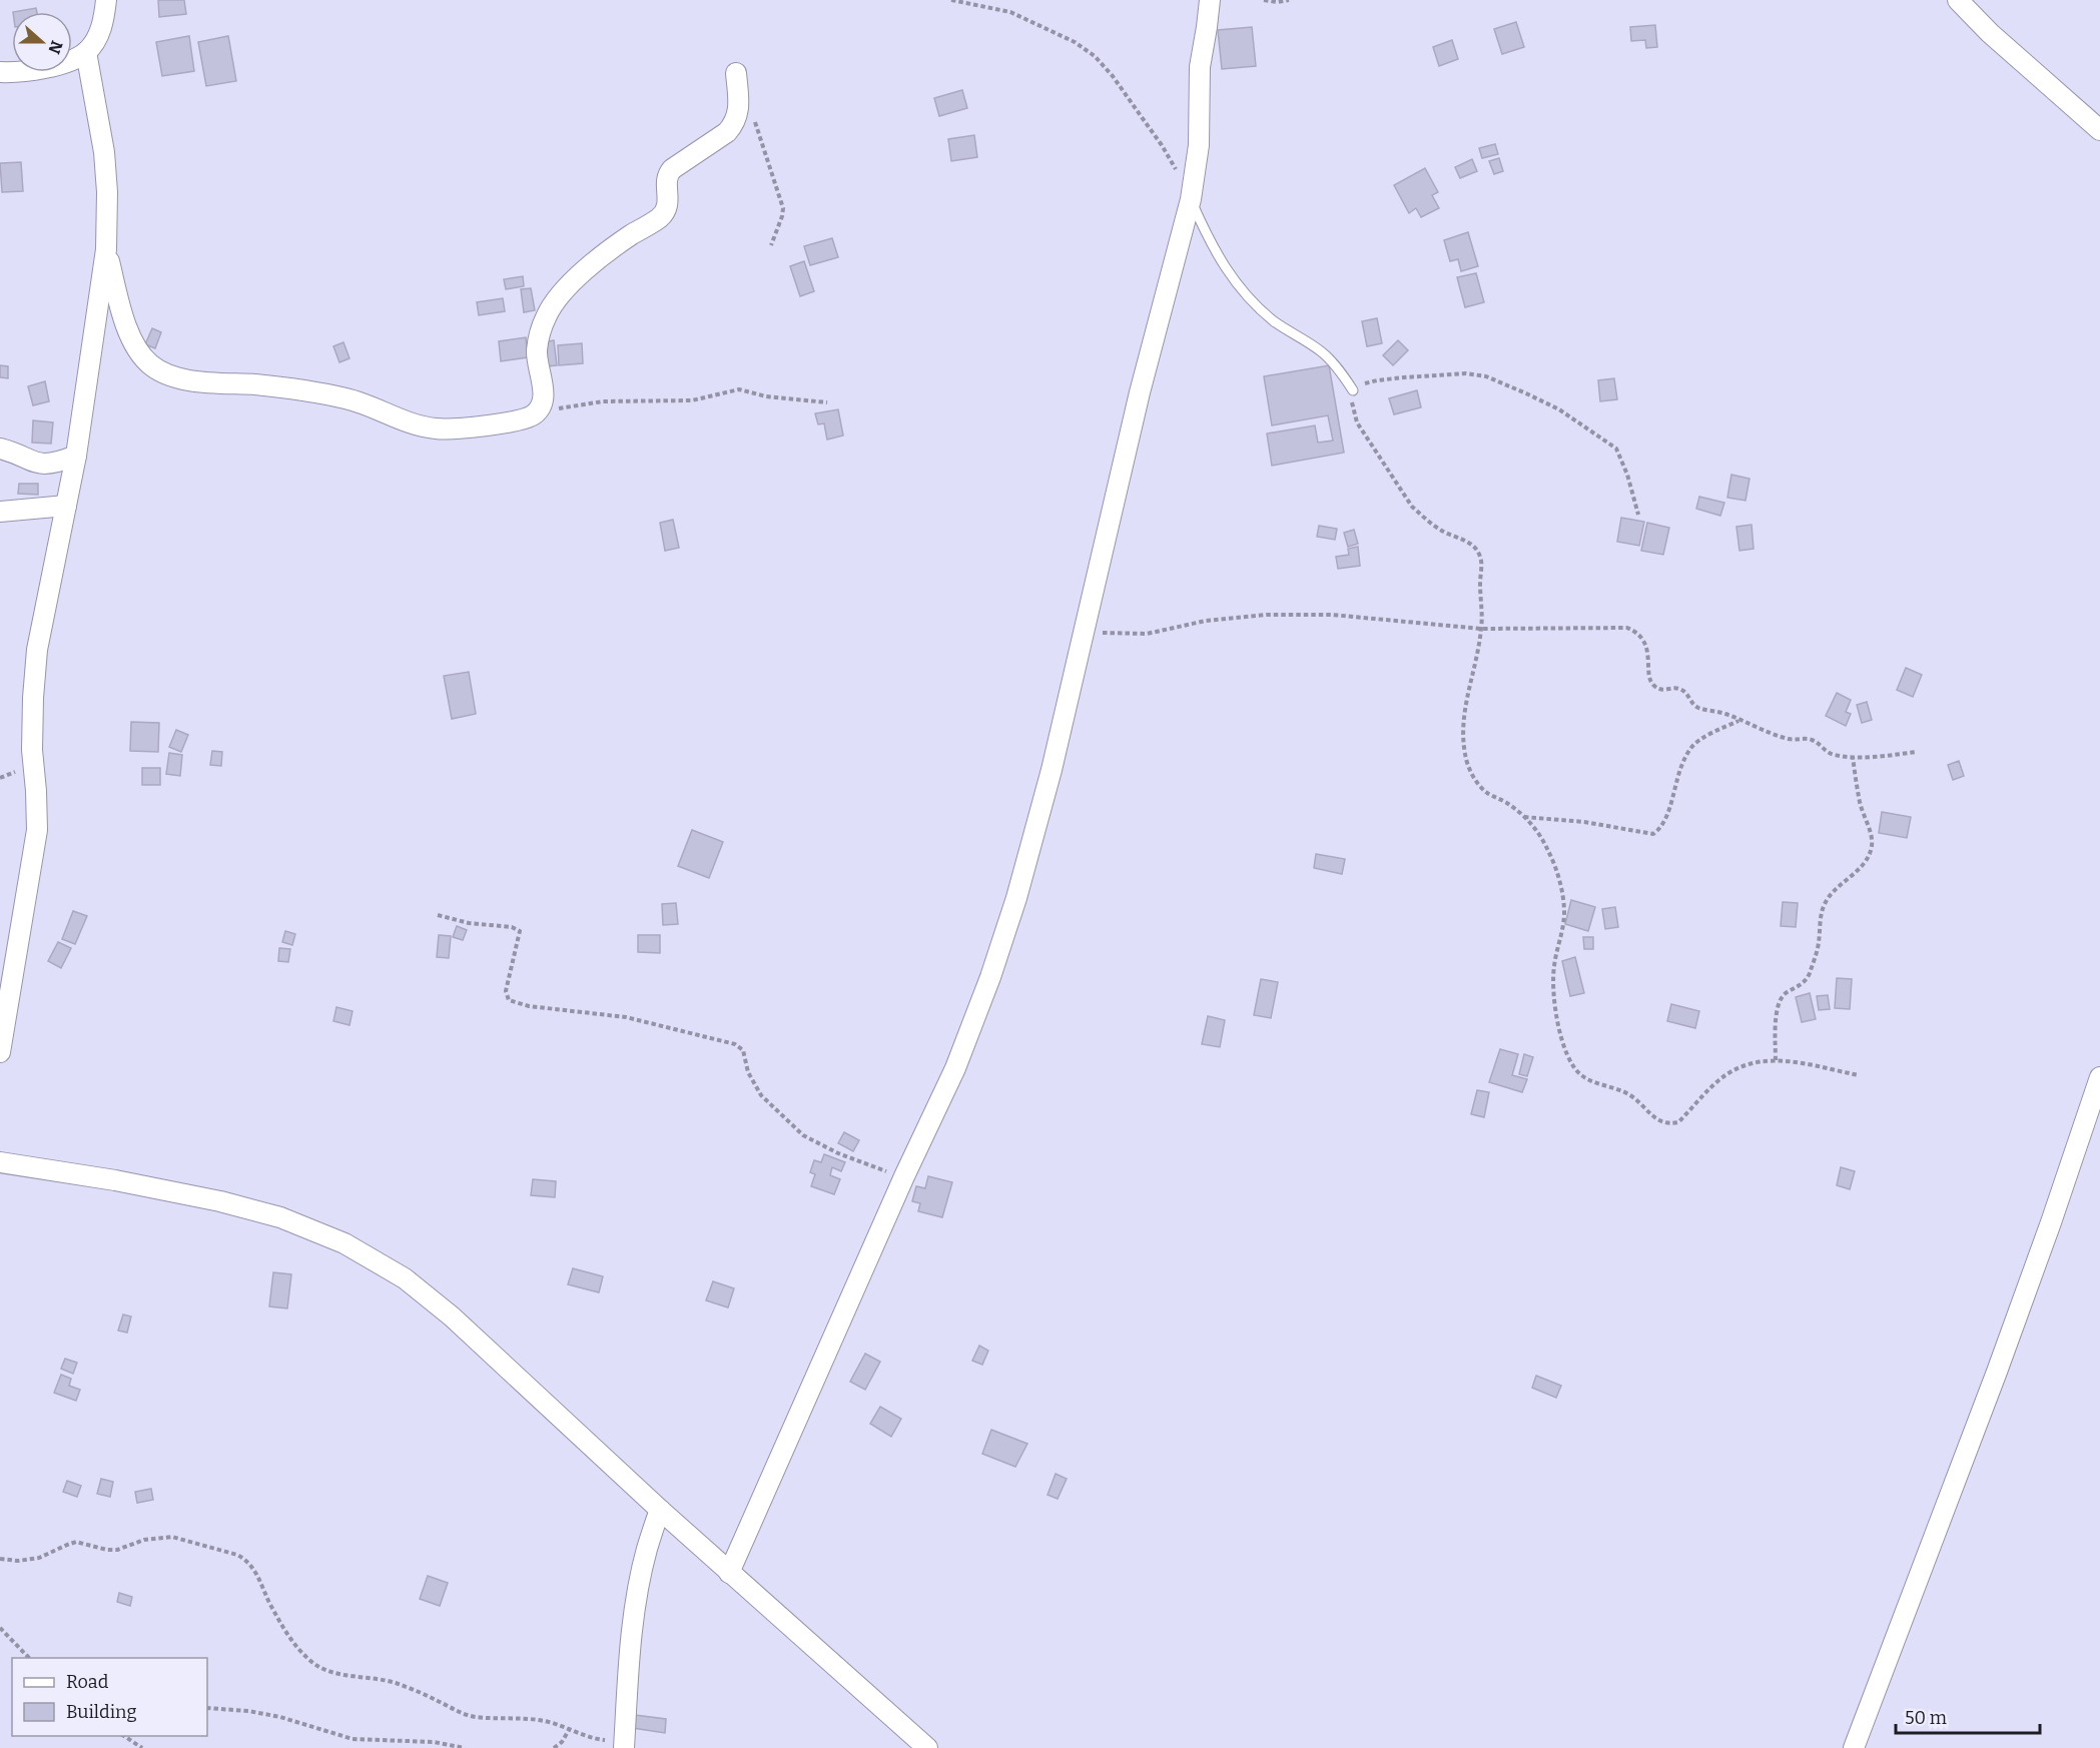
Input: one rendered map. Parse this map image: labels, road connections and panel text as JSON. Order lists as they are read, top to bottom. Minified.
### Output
{"legend":["Road","Building"],"scale_bar":"50 m","north":"right"}
